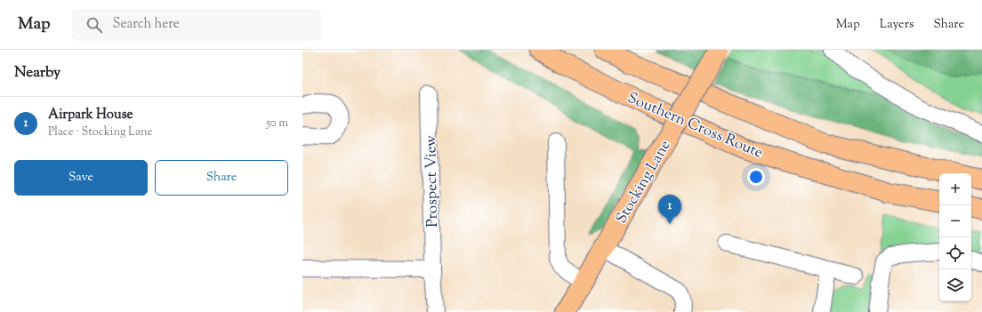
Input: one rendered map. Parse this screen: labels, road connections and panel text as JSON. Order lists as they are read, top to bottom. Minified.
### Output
{"streets":{"main road":["Southern Cross Route","Stocking Lane"],"street":["Prospect View"]},"page":{"header":"Map","search":"Search here","nav":["Map","Layers","Share"],"heading":"Nearby","list":[{"mark":"1","name":"Airpark House","note":"Place · Stocking Lane","value":"50 m"}],"buttons":["Save","Share"],"map_buttons":["+","−"],"pins":"1"}}
